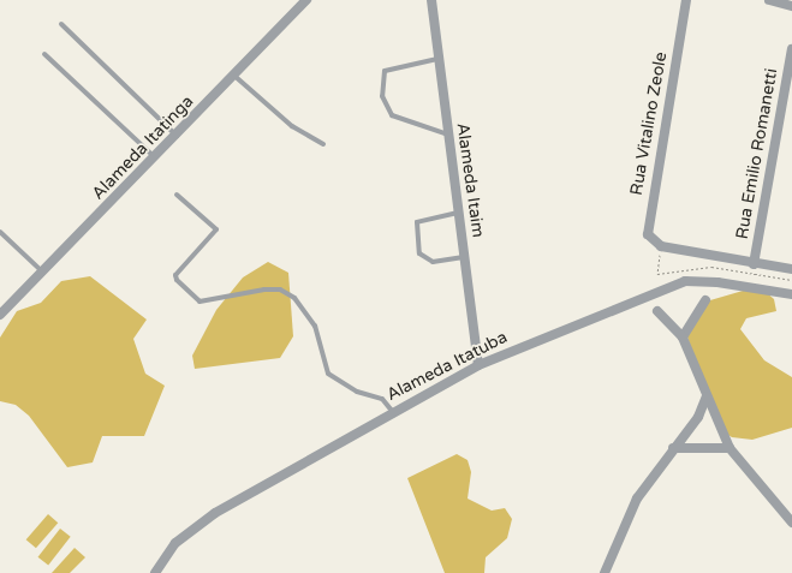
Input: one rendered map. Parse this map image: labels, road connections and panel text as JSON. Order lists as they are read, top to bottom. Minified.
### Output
{"streets":{"street":["Rua Vitalino Zeole","Alameda Itatinga","Rua Emilio Romanetti","Alameda Itaim","Alameda Itatuba"]},"crossings":[["Alameda Itaim","Alameda Itatuba"]]}
